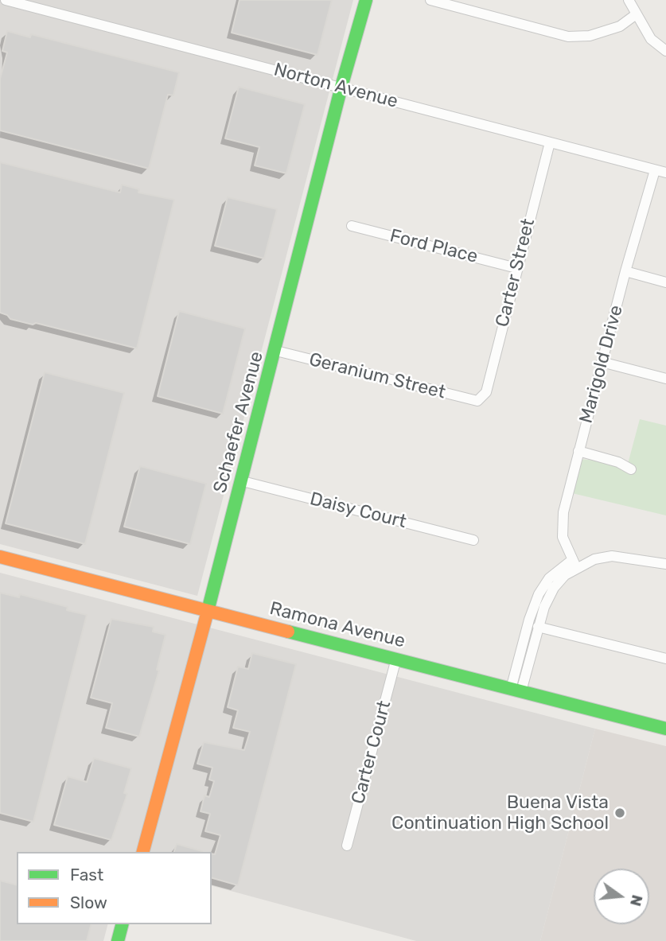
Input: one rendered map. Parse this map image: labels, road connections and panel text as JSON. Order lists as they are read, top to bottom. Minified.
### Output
{"streets":{"street":["Norton Avenue","Ford Place","Carter Street","Marigold Drive","Geranium Street","Schaefer Avenue","Daisy Court","Ramona Avenue","Carter Court"]},"crossings":[["Norton Avenue","Carter Street"],["Norton Avenue","Marigold Drive"],["Norton Avenue","Schaefer Avenue"],["Ford Place","Carter Street"],["Carter Street","Geranium Street"],["Geranium Street","Schaefer Avenue"],["Schaefer Avenue","Daisy Court"],["Schaefer Avenue","Ramona Avenue"],["Ramona Avenue","Carter Court"]],"places":["Buena Vista Continuation High School"],"legend":["Fast","Slow"],"north":"right"}
